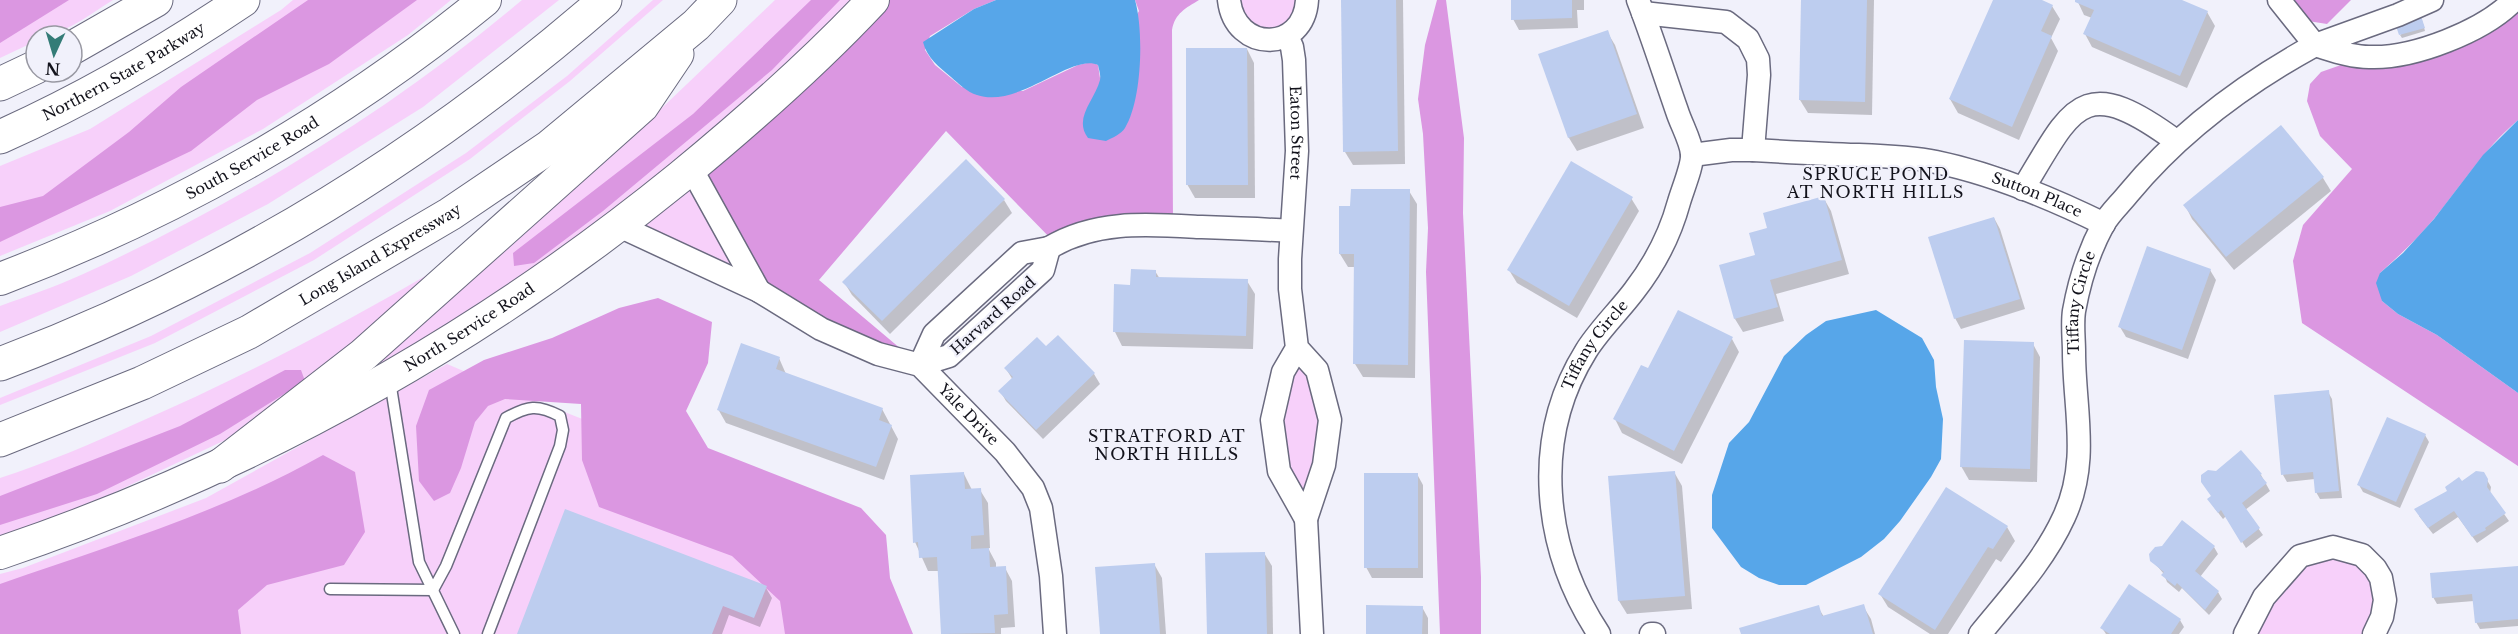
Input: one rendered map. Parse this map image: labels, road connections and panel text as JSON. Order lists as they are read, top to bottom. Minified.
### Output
{"streets":{"highway":["Northern State Parkway","Long Island Expressway"],"main road":["South Service Road","North Service Road"],"street":["Eaton Street","Sutton Place","Tiffany Circle","Harvard Road","Yale Drive"]},"crossings":[["Eaton Street","Harvard Road"],["Sutton Place","Tiffany Circle"],["Harvard Road","Yale Drive"]],"districts":["SPRUCE POND AT NORTH HILLS","STRATFORD AT NORTH HILLS"],"north":"bottom"}
